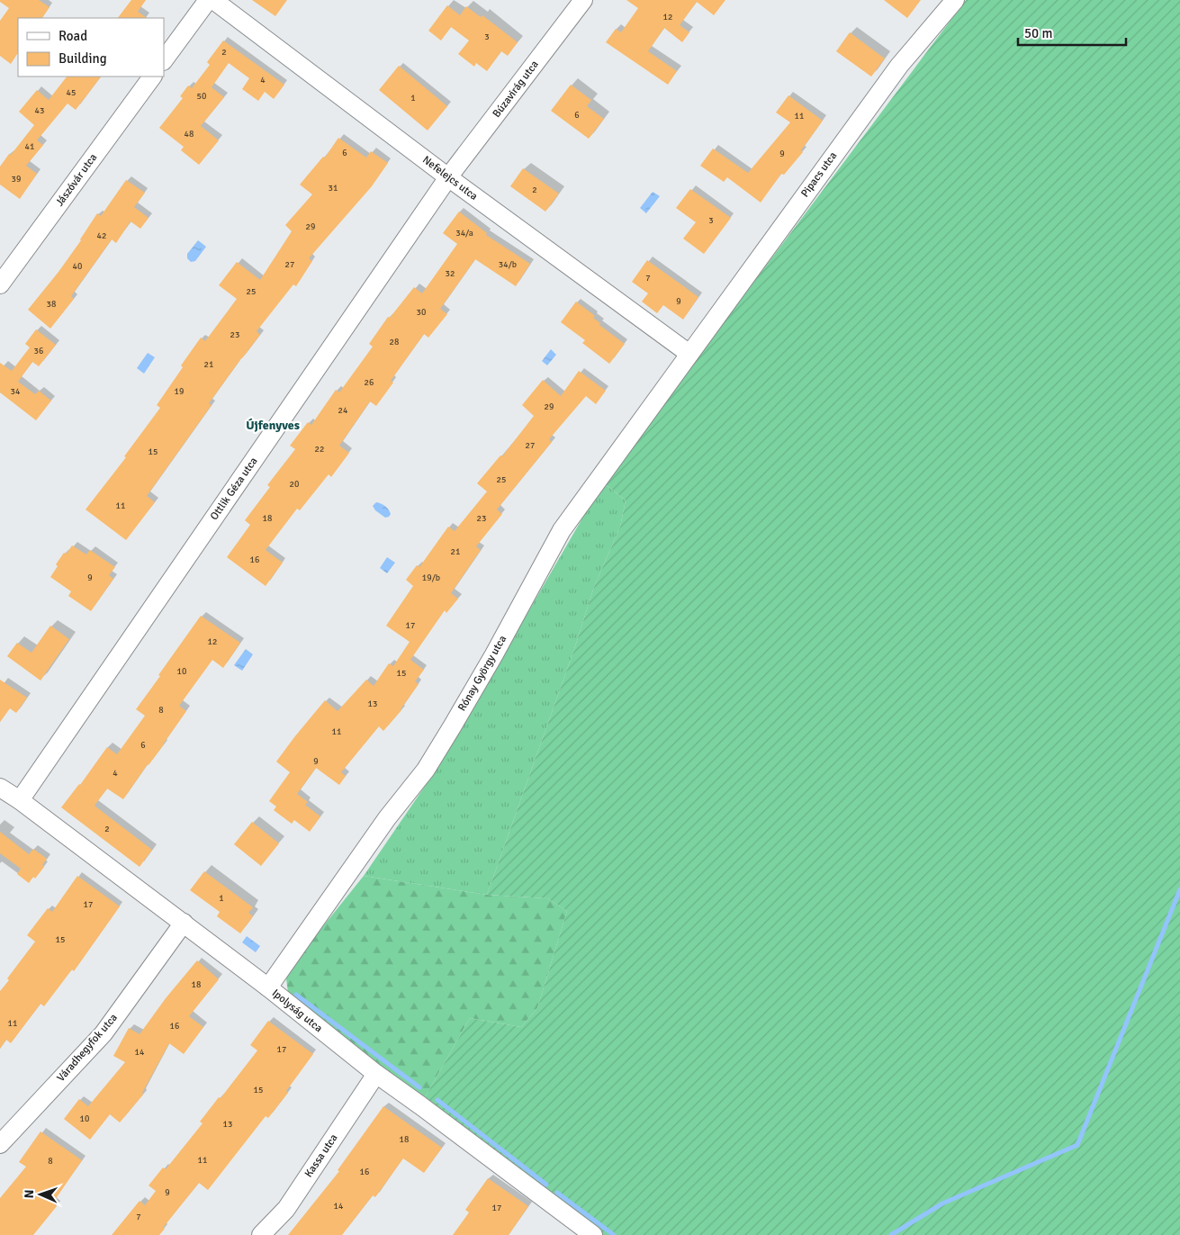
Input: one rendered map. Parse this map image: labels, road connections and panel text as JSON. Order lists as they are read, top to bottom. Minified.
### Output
{"streets":{"street":["Búzavirág utca","Pipacs utca","Nefelejcs utca","Jászóvár utca","Ottlik Géza utca","Rónay György utca","Ipolyság utca","Váradhegyfok utca","Kassa utca"]},"crossings":[["Búzavirág utca","Nefelejcs utca"],["Búzavirág utca","Ottlik Géza utca"],["Pipacs utca","Nefelejcs utca"],["Pipacs utca","Rónay György utca"],["Nefelejcs utca","Ottlik Géza utca"],["Nefelejcs utca","Rónay György utca"],["Ottlik Géza utca","Ipolyság utca"],["Rónay György utca","Ipolyság utca"],["Ipolyság utca","Váradhegyfok utca"],["Ipolyság utca","Kassa utca"]],"districts":["Újfenyves"],"house_numbers":["12","3","2","4","45","50","1","43","6","11","48","41","6","9","39","31","2","3","29","34/a","42","27","34/b","40","32","7","25","9","38","30","23","28","36","21","26","34","19","29","24","27","22","15","25","20","11","18","23","21","16","9","19/b","17","12","10","15","13","8","11","6","9","4","2","1","17","15","18","11","16","17","14","15","10","13","18","11","8","16","9","14","17","7"],"legend":["Road","Building"],"scale_bar":"50 m","north":"left"}
